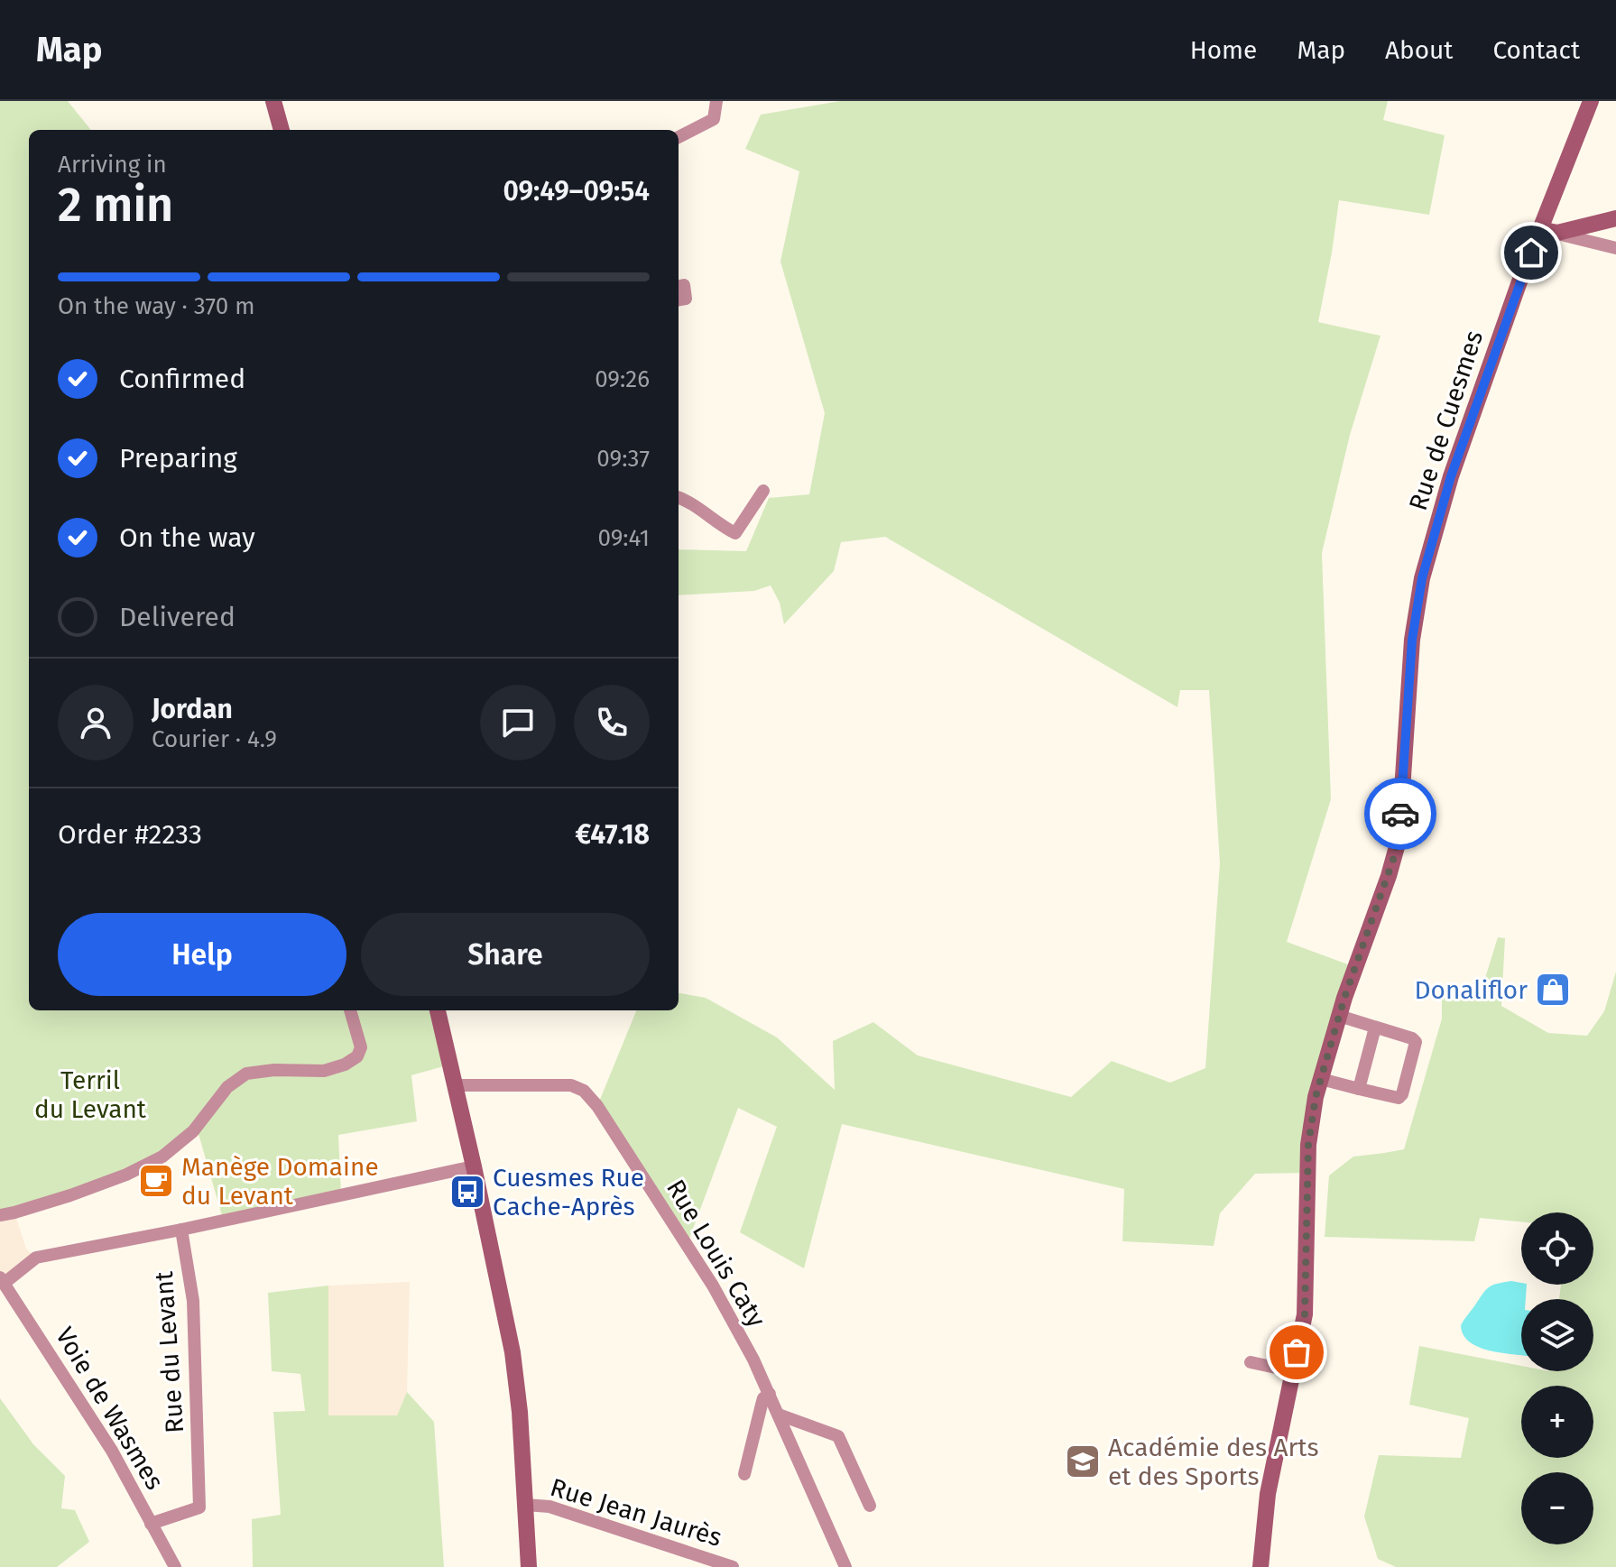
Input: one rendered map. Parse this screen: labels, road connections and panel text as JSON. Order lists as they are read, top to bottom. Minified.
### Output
{"streets":{"street":["Rue de Cuesmes","Rue Louis Caty","Rue du Levant","Voie de Wasmes","Rue Jean Jaurès"]},"crossings":[["Rue du Levant","Voie de Wasmes"]],"parks":["Terril du Levant"],"places":{"shop":["Donaliflor"],"cafe":["Manège Domaine du Levant"],"bus stop":["Cuesmes Rue Cache-Après"],"school or university":["Académie des Arts et des Sports"]},"page":{"header":"Map","nav":["Home","Map","About","Contact"],"heading":["2 min","Arriving in","09:49–09:54"],"panel":["Jordan","Courier · 4.9","Order #2233","€47.18"],"bar":"On the way · 370 m","list":[["Confirmed","09:26"],["Preparing","09:37"],["On the way","09:41"],"Delivered"],"buttons":["Help","Share"],"map_buttons":["+","−"]}}
